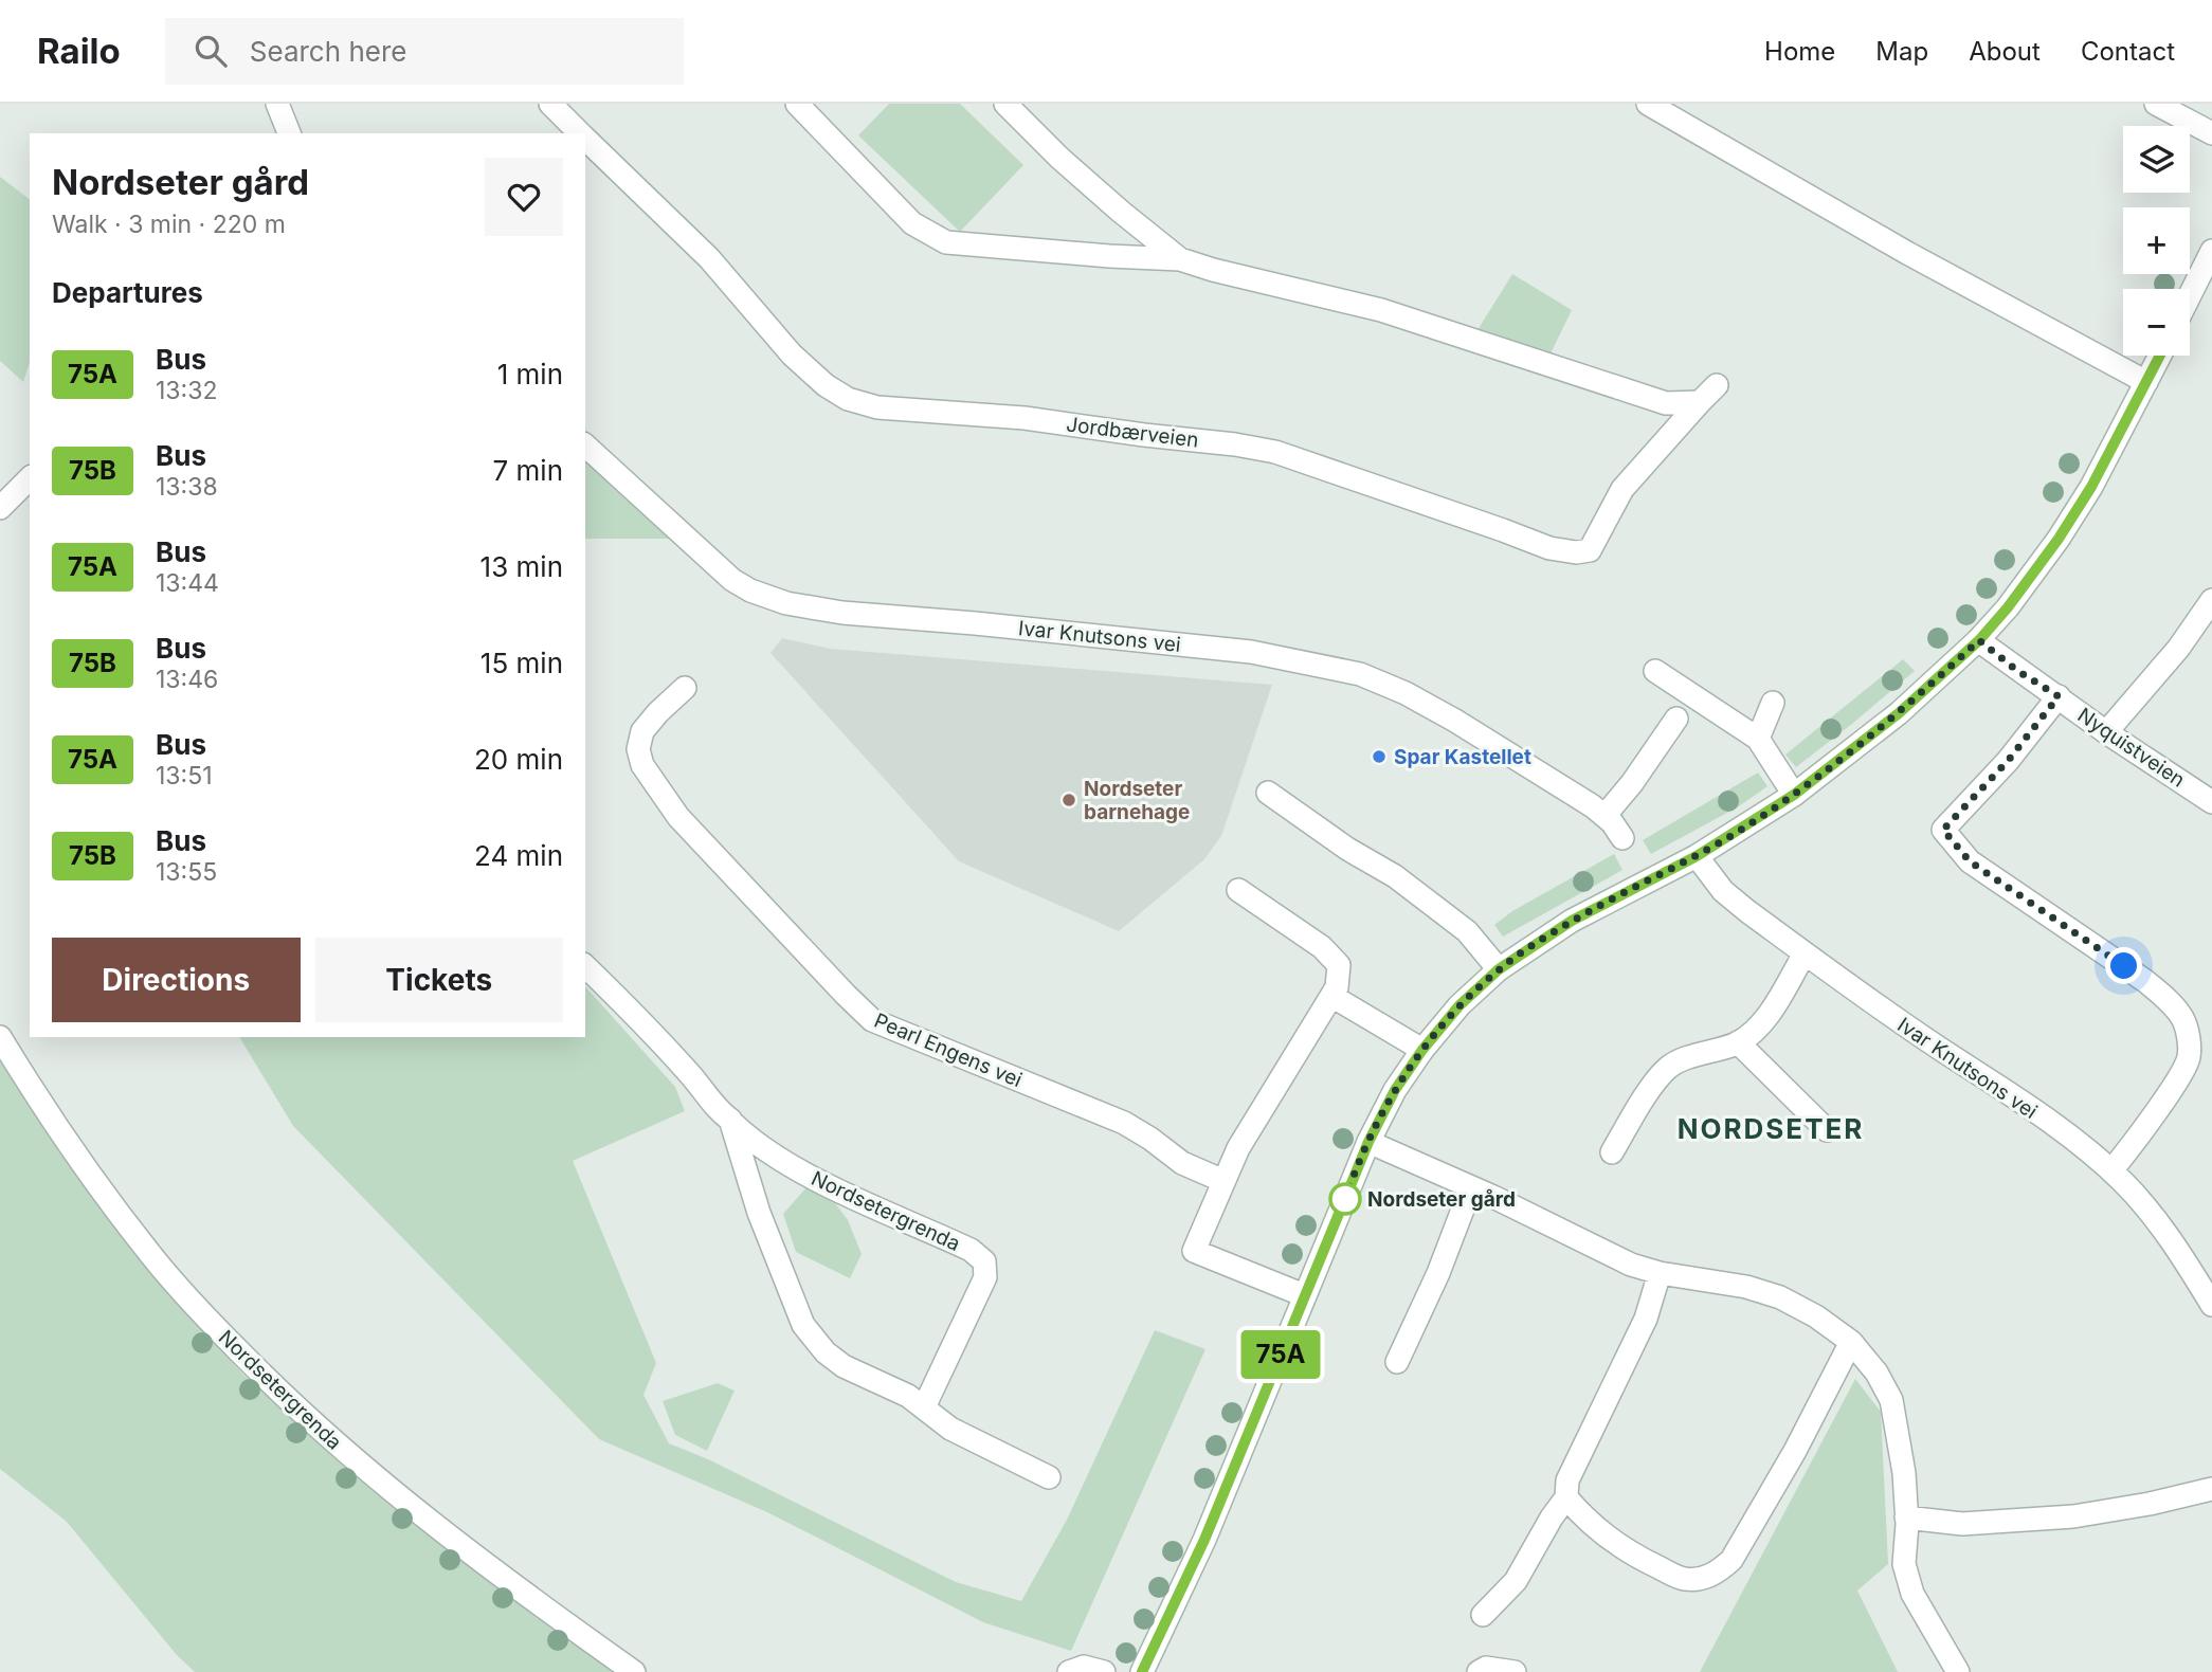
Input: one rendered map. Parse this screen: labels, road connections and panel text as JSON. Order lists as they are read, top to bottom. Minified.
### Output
{"streets":{"main road":["Jordbærveien","Ivar Knutsons vei","Nyquistveien","Pearl Engens vei","Nordsetergrenda"]},"districts":["NORDSETER"],"places":["Spar Kastellet","Nordseter barnehage","Nordseter gård"],"lines":["bus line 75A"],"page":{"header":"Railo","search":"Search here","nav":["Home","Map","About","Contact"],"on_map":"75A","map_buttons":["+","−"],"heading":[["Nordseter gård","Walk · 3 min · 220 m"],"Departures"],"list":[{"mark":"75A","name":"Bus","note":"13:32","value":"1 min"},{"mark":"75B","name":"Bus","note":"13:38","value":"7 min"},{"mark":"75A","name":"Bus","note":"13:44","value":"13 min"},{"mark":"75B","name":"Bus","note":"13:46","value":"15 min"},{"mark":"75A","name":"Bus","note":"13:51","value":"20 min"},{"mark":"75B","name":"Bus","note":"13:55","value":"24 min"}],"buttons":["Directions","Tickets"]}}
